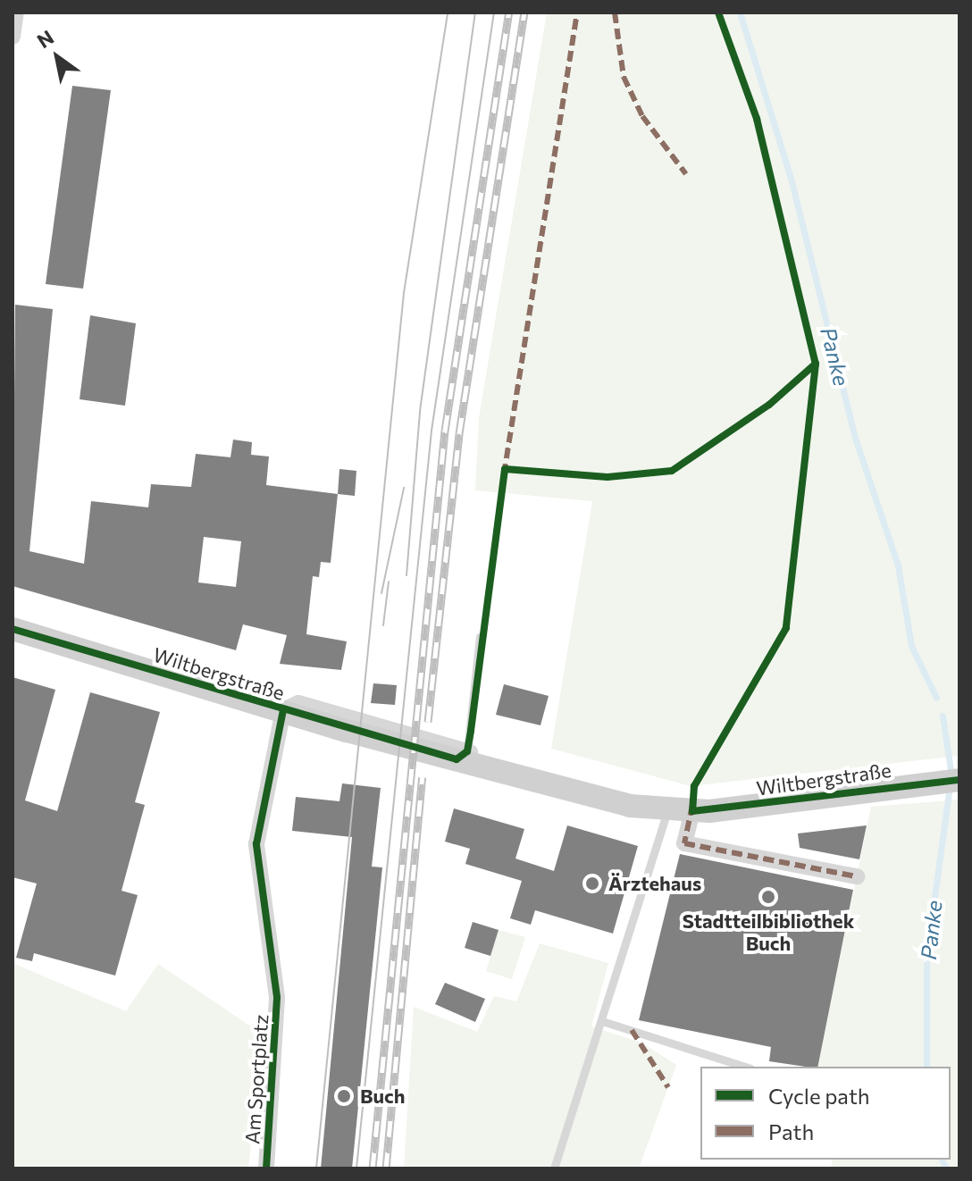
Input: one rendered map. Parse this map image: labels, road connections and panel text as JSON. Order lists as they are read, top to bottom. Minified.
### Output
{"streets":{"main road":["Wiltbergstraße"],"street":["Am Sportplatz"]},"crossings":[["Wiltbergstraße","Am Sportplatz"]],"water":["Panke"],"places":["Ärztehaus","Stadtteilbibliothek Buch","Buch"],"legend":["Cycle path","Path"],"north":"top left"}
